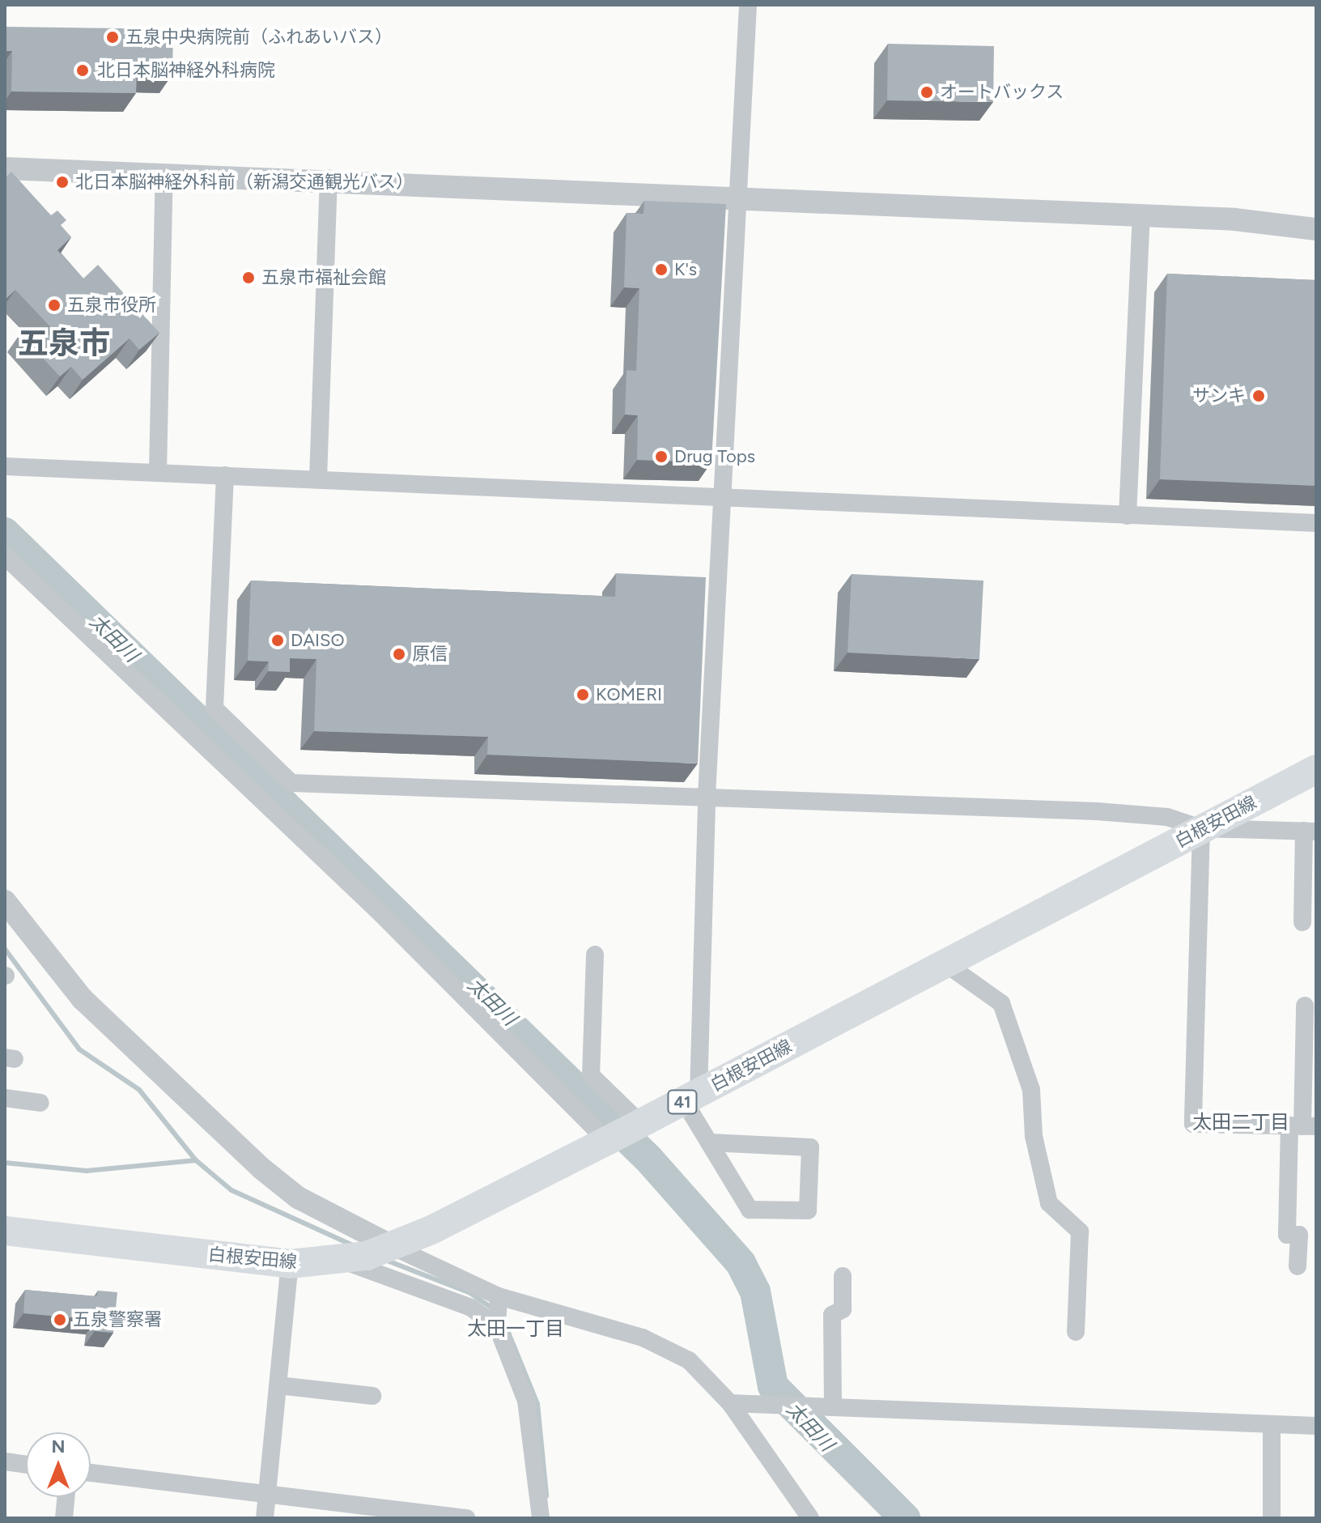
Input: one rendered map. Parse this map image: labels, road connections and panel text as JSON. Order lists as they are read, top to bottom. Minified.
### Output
{"streets":{"main road":["白根安田線","41"]},"districts":["五泉市","太田二丁目","太田一丁目"],"water":["太田川"],"places":["五泉中央病院前（ふれあいバス）","北日本脳神経外科病院","オートバックス","北日本脳神経外科前（新潟交通観光バス）","K's","五泉市福祉会館","五泉市役所","サンキ","Drug Tops","DAISO","原信","KOMERI","五泉警察署"],"north":"top"}
